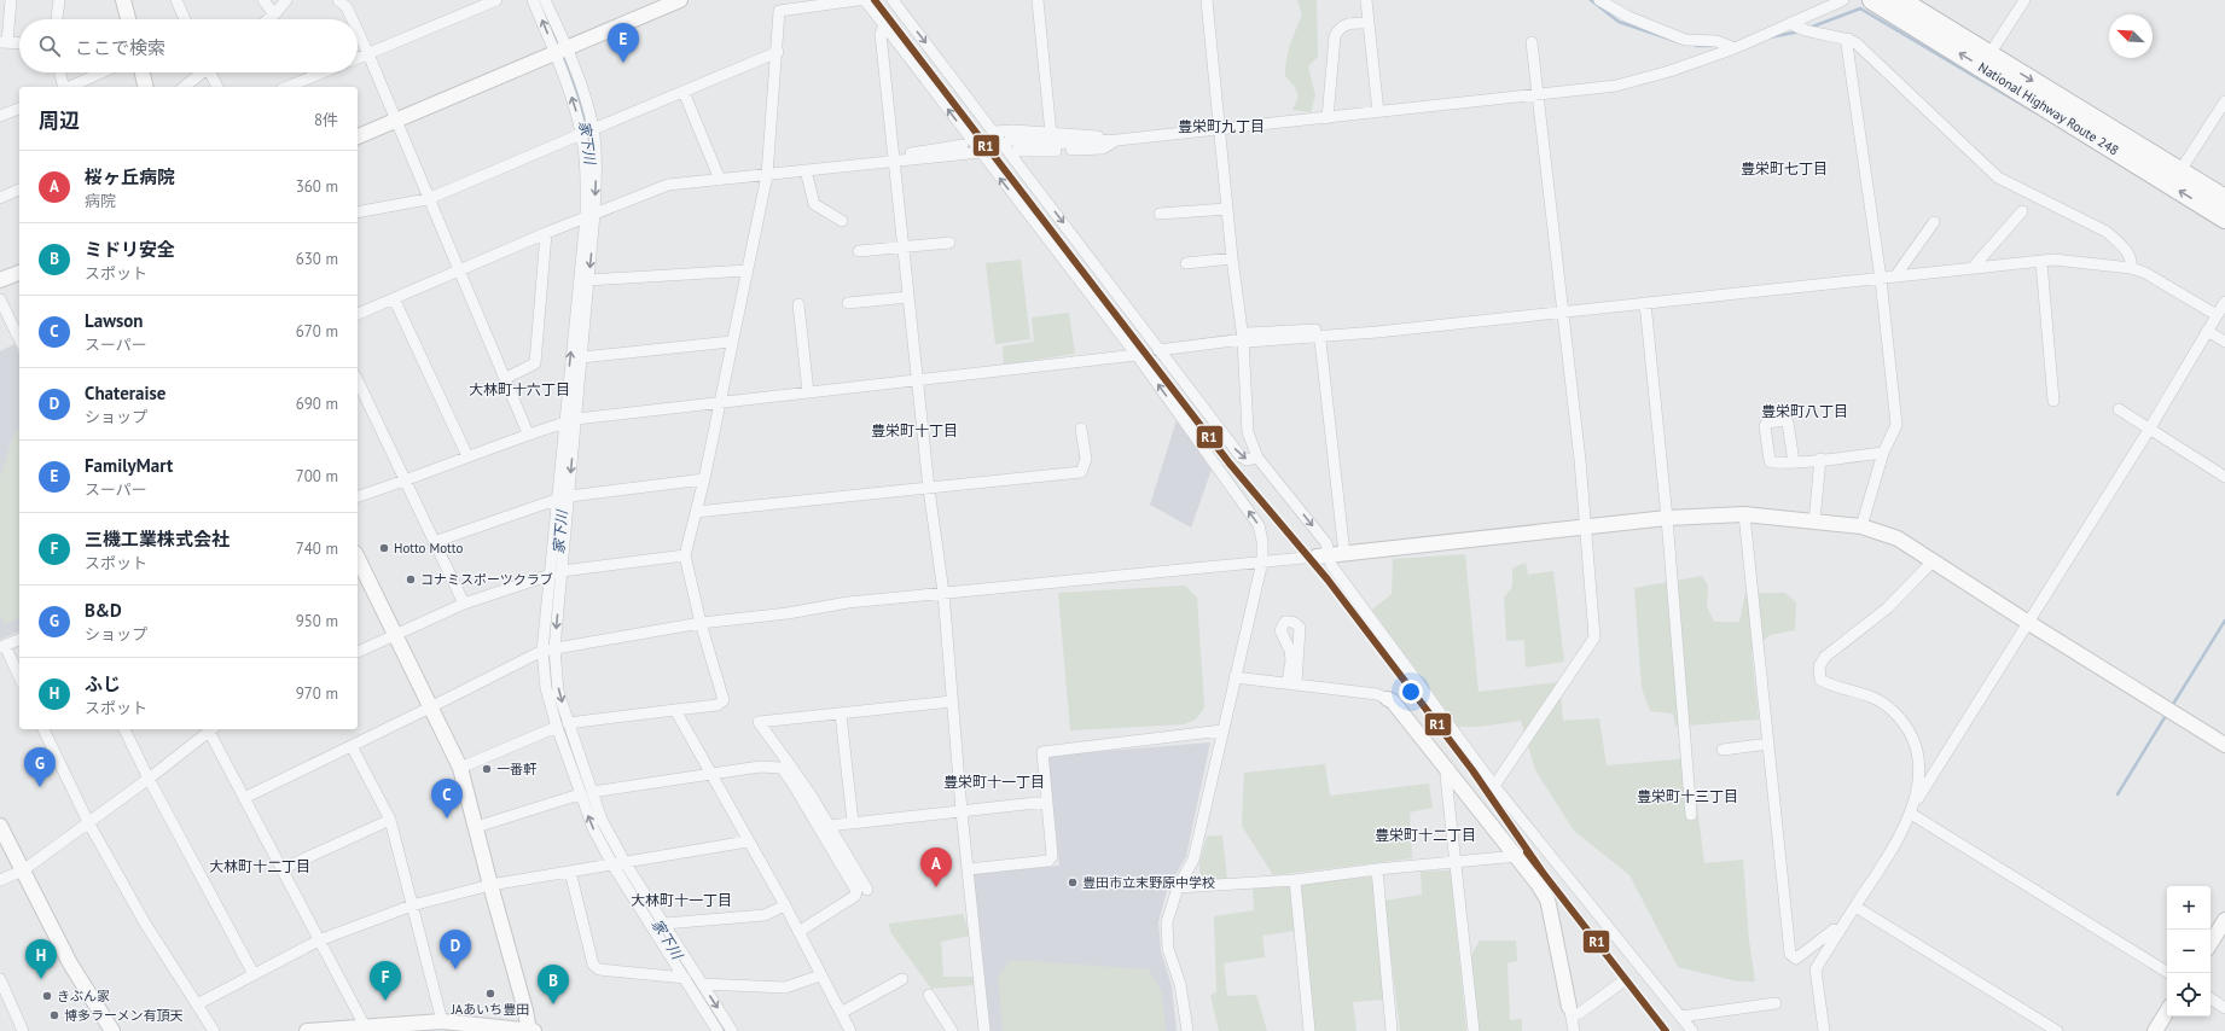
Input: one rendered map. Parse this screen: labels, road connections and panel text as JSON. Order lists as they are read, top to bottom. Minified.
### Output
{"streets":{"highway":["National Highway Route 248"]},"districts":["豊栄町九丁目","豊栄町七丁目","大林町十六丁目","豊栄町八丁目","豊栄町十丁目","豊栄町十一丁目","豊栄町十三丁目","豊栄町十二丁目","大林町十二丁目","大林町十一丁目"],"water":["家下川"],"places":["Hotto Motto","コナミスポーツクラブ","一番軒","豊田市立末野原中学校","JAあいち豊田","きぶん家","博多ラーメン有頂天"],"lines":["transit line R1"],"north":"top left","page":{"search":"ここで検索","pins":["E","G","C","A","D","H","F","B"],"heading":["周辺","8件"],"list":[{"mark":"A","name":"桜ヶ丘病院","note":"病院","value":"360 m"},{"mark":"B","name":"ミドリ安全","note":"スポット","value":"630 m"},{"mark":"C","name":"Lawson","note":"スーパー","value":"670 m"},{"mark":"D","name":"Chateraise","note":"ショップ","value":"690 m"},{"mark":"E","name":"FamilyMart","note":"スーパー","value":"700 m"},{"mark":"F","name":"三機工業株式会社","note":"スポット","value":"740 m"},{"mark":"G","name":"B&D","note":"ショップ","value":"950 m"},{"mark":"H","name":"ふじ","note":"スポット","value":"970 m"}],"map_buttons":["+","−"]}}
